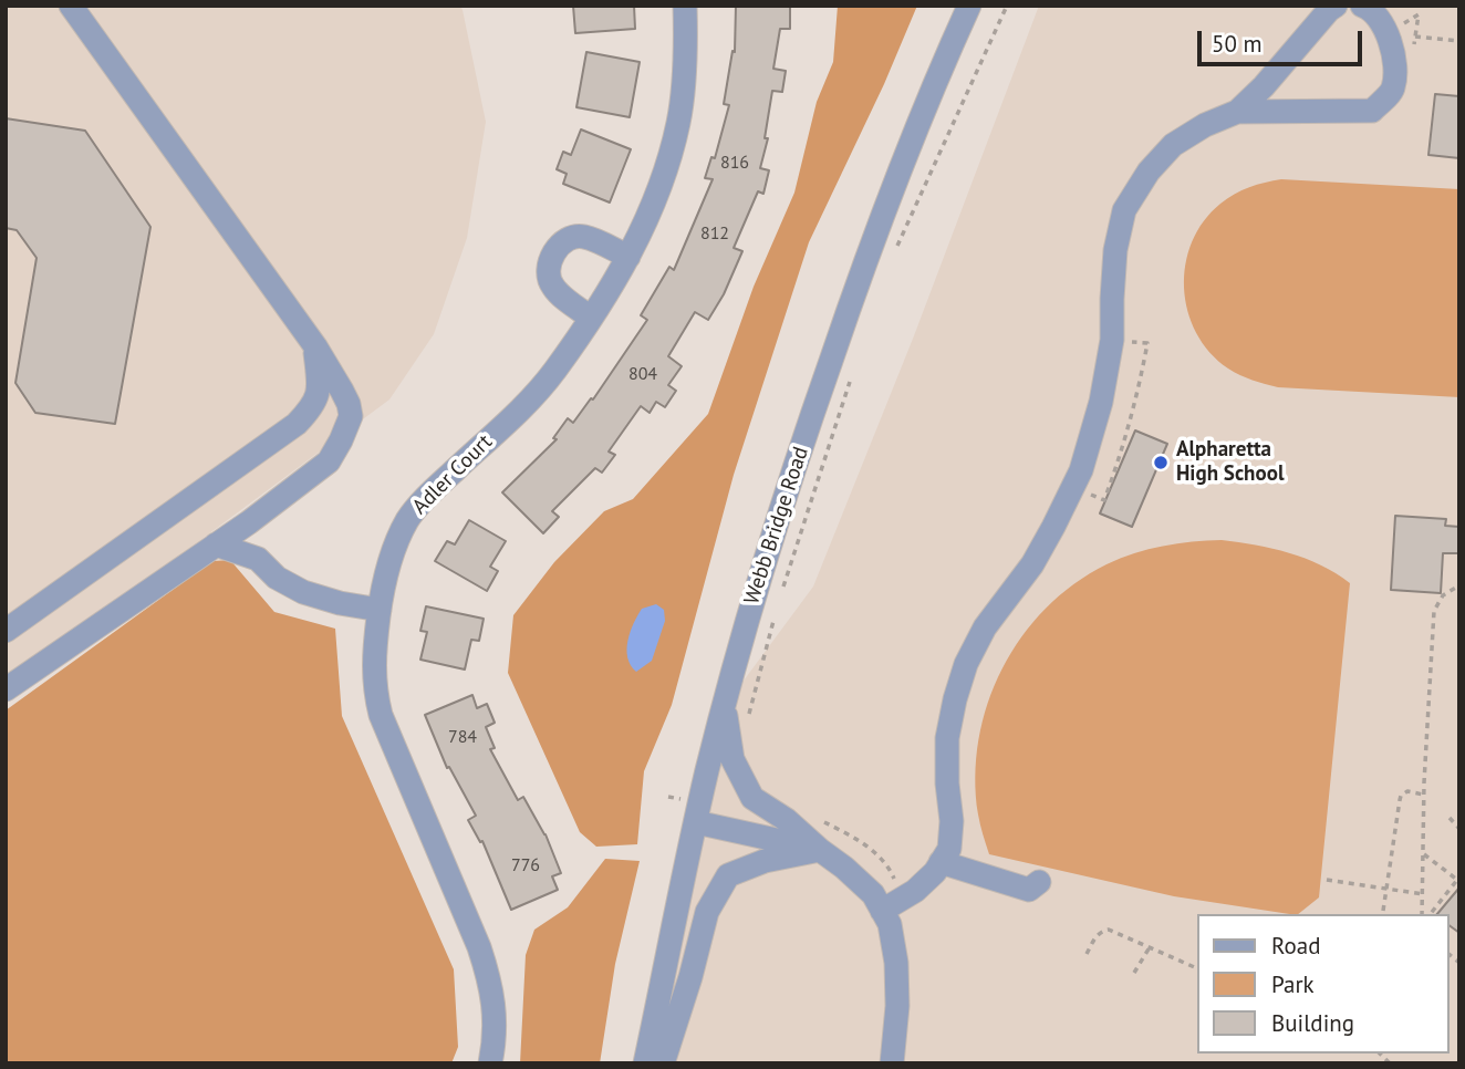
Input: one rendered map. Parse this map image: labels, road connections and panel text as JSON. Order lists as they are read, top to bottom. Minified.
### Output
{"streets":{"street":["Adler Court","Webb Bridge Road"]},"places":["Alpharetta High School"],"house_numbers":["816","812","804","784","776"],"legend":["Road","Park","Building"],"scale_bar":"50 m"}
